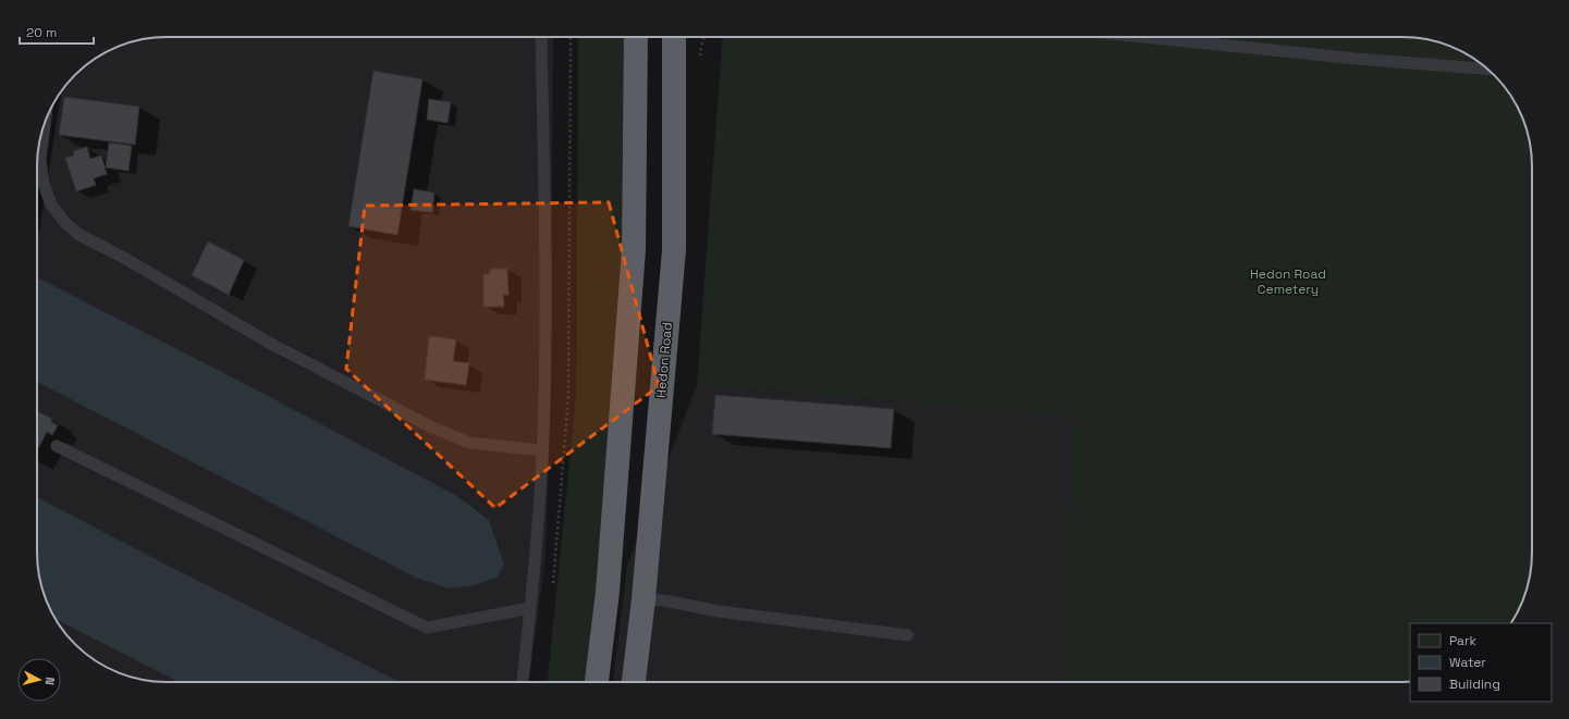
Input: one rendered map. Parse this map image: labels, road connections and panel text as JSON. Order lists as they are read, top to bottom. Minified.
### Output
{"streets":{"highway":["Hedon Road"]},"parks":["Hedon Road Cemetery"],"legend":["Park","Water","Building"],"scale_bar":"20 m","north":"right"}
